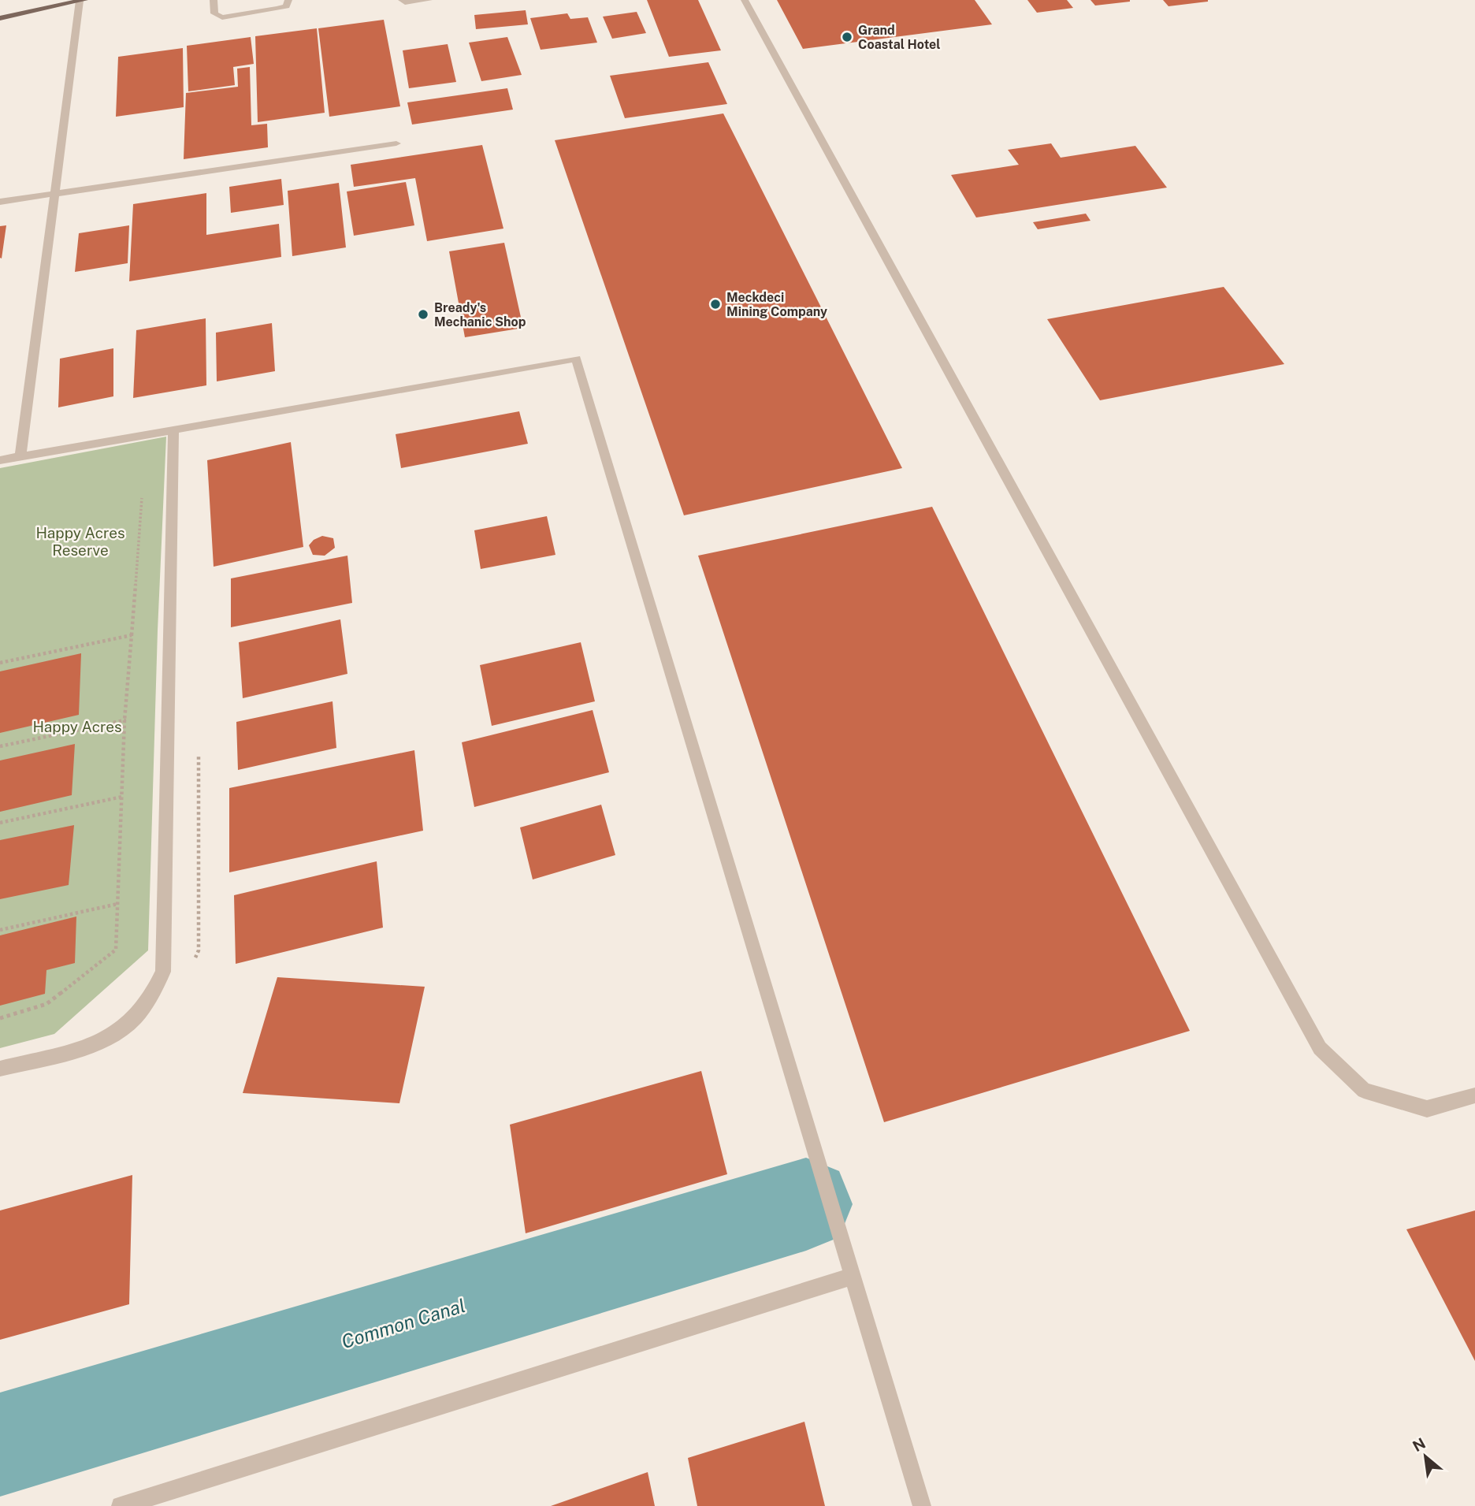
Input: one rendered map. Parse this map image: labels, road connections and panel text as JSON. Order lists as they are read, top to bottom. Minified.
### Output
{"water":["Common Canal"],"parks":["Happy Acres Reserve","Happy Acres"],"places":["Grand Coastal Hotel","Meckdeci Mining Company","Bready's Mechanic Shop"],"north":"top left"}
